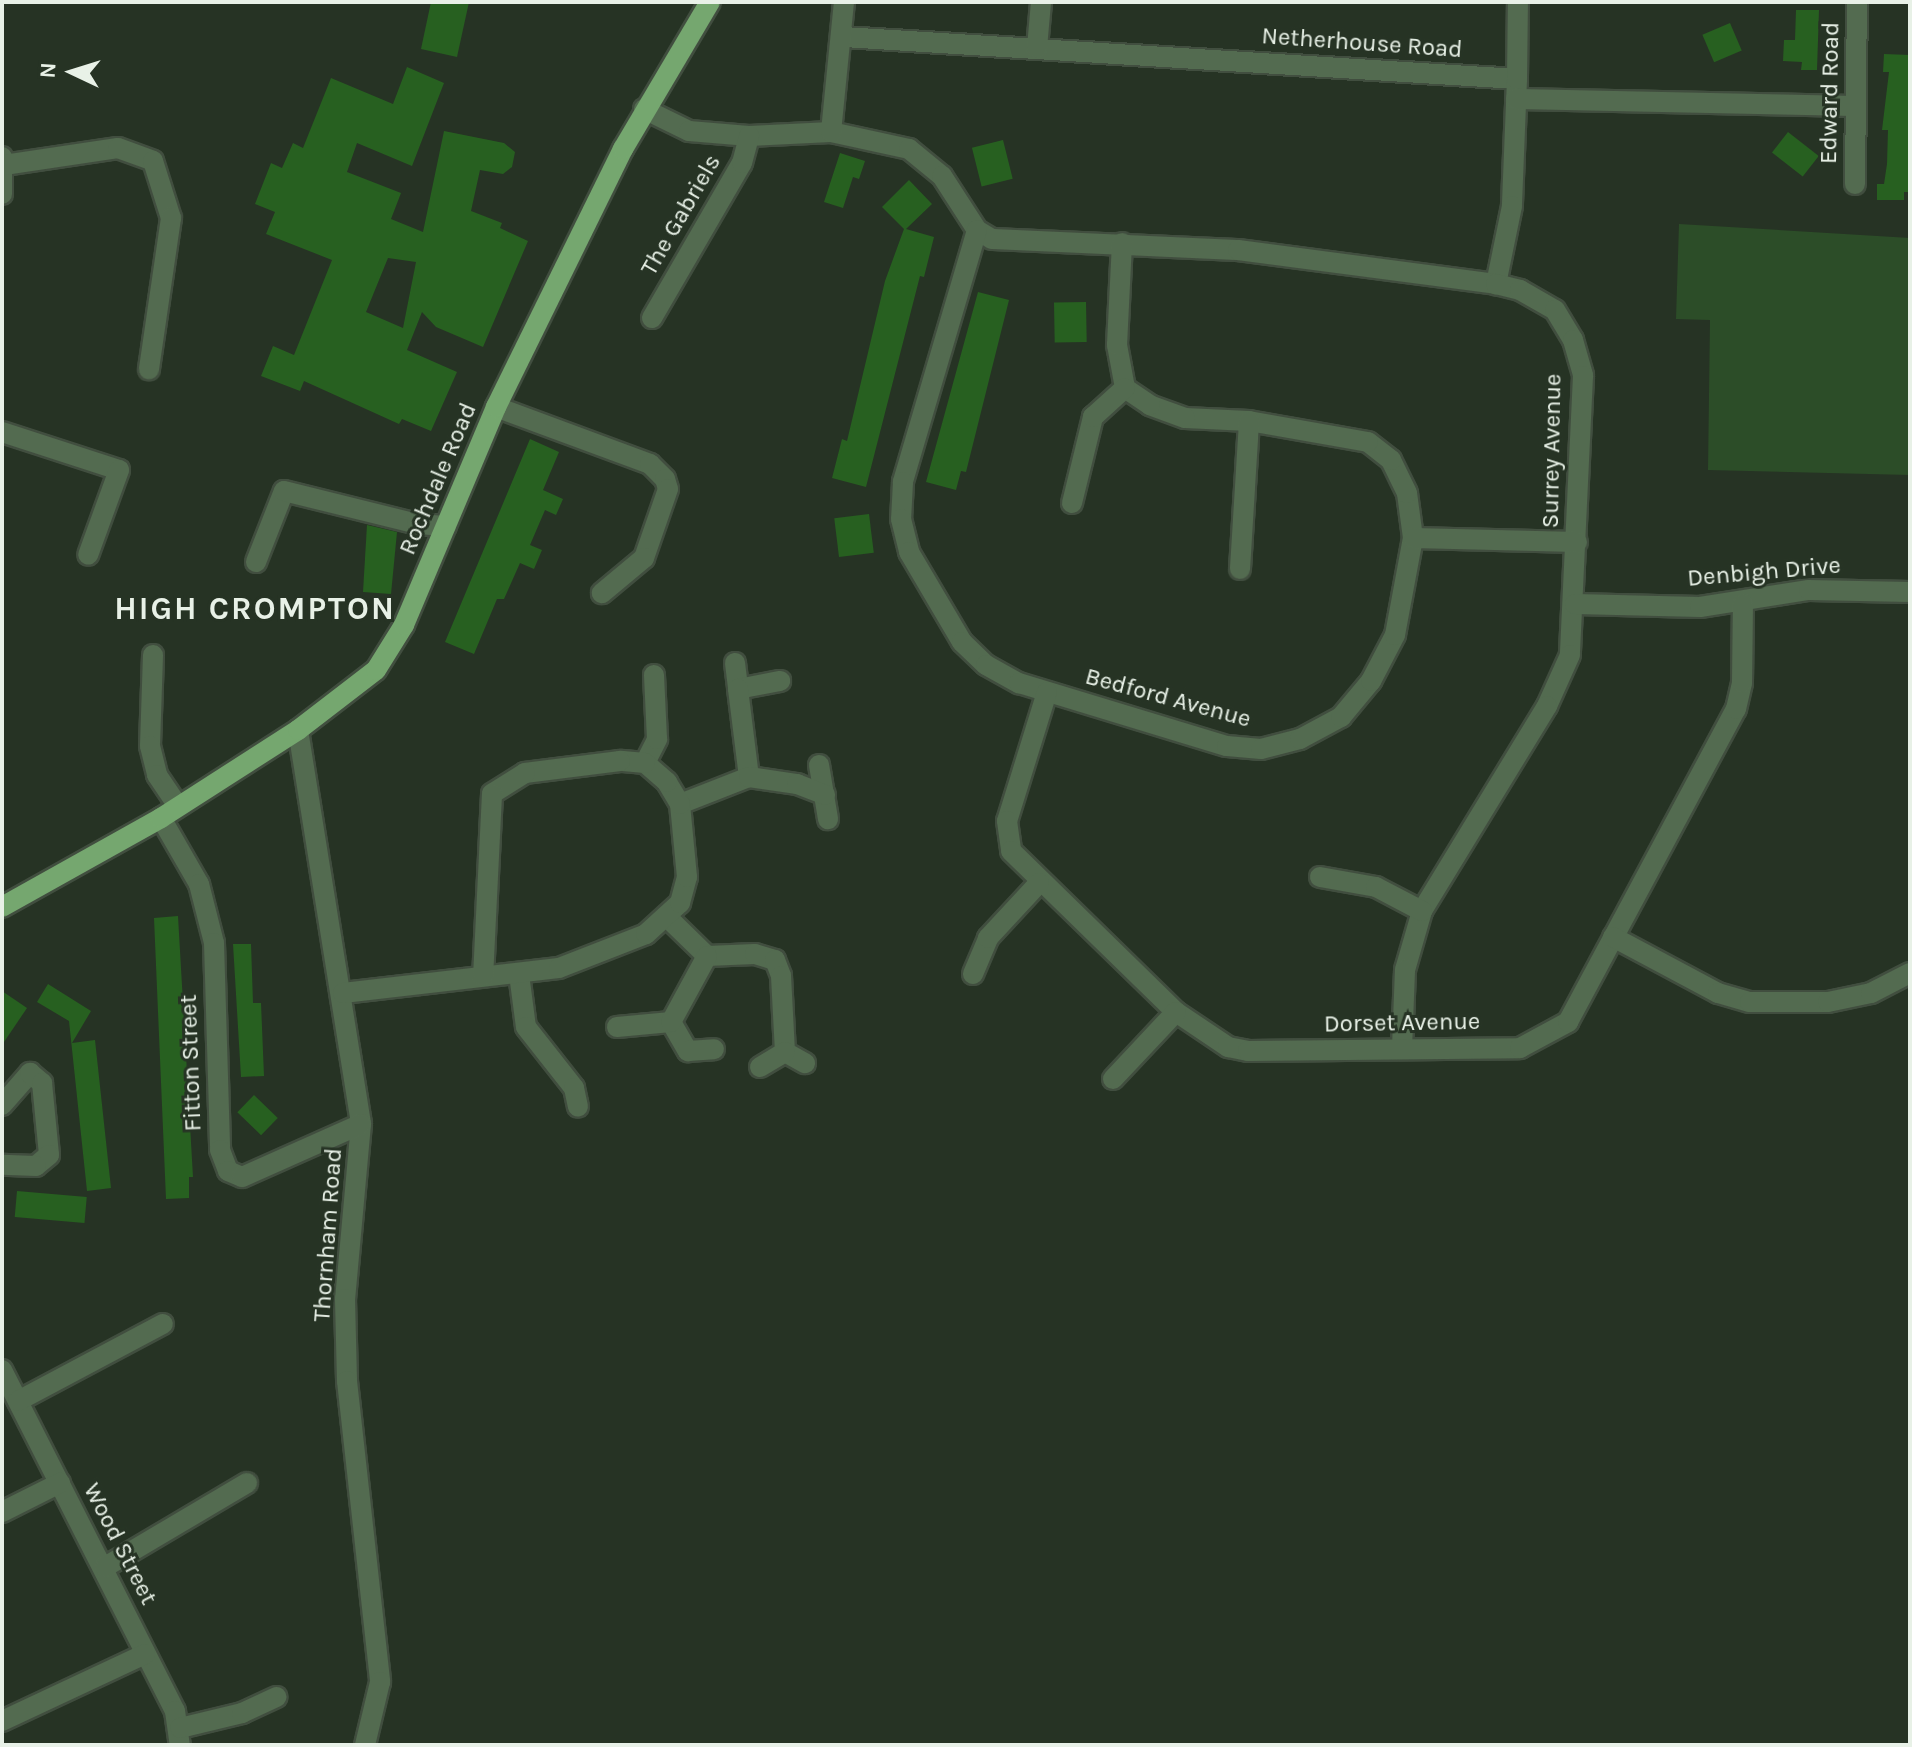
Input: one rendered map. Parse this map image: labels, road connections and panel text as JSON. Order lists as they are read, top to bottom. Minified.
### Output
{"streets":{"main road":["Rochdale Road"],"street":["Netherhouse Road","Edward Road","The Gabriels","Surrey Avenue","Denbigh Drive","Bedford Avenue","Dorset Avenue","Fitton Street","Thornham Road","Wood Street"]},"crossings":[["Netherhouse Road","Edward Road"],["Surrey Avenue","Denbigh Drive"],["Surrey Avenue","Bedford Avenue"],["Surrey Avenue","Dorset Avenue"],["Rochdale Road","Fitton Street"],["Rochdale Road","Thornham Road"],["Denbigh Drive","Dorset Avenue"],["Bedford Avenue","Dorset Avenue"],["Fitton Street","Thornham Road"]],"districts":["HIGH CROMPTON"],"north":"left"}
